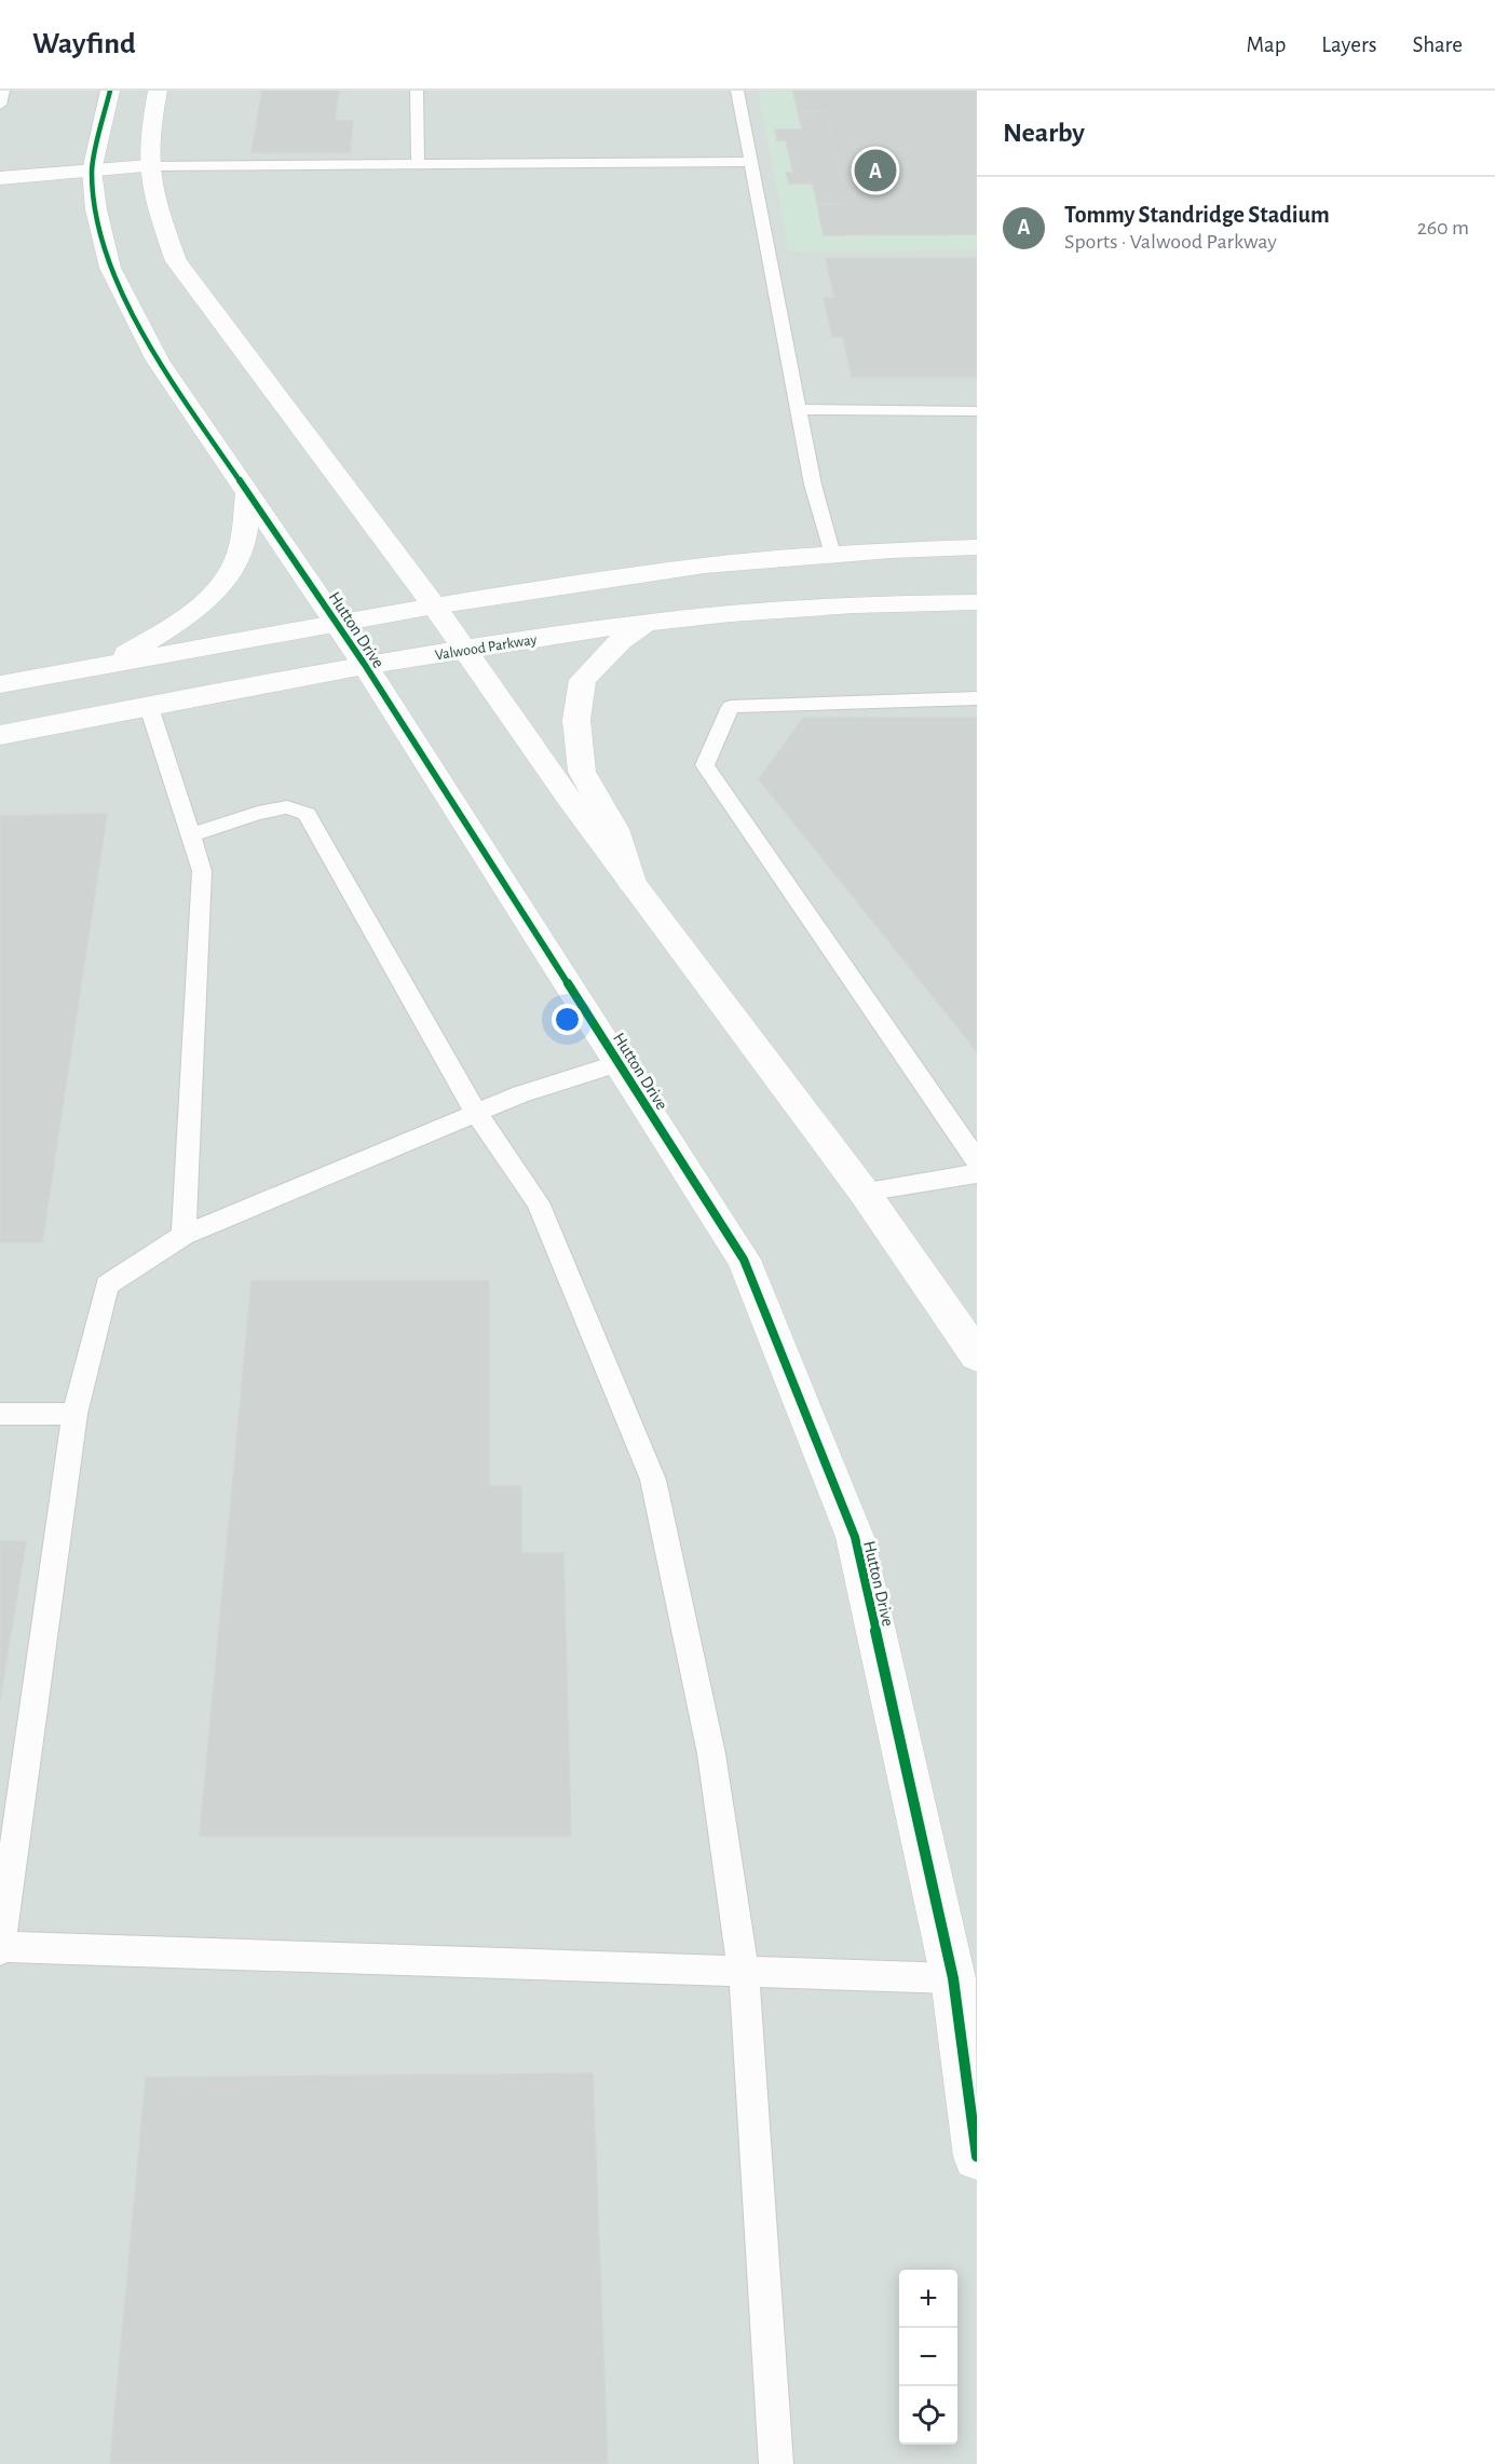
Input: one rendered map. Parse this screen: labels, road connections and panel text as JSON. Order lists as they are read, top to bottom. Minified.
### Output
{"streets":{"street":["Hutton Drive","Valwood Parkway"]},"crossings":[["Hutton Drive","Valwood Parkway"]],"page":{"header":"Wayfind","nav":["Map","Layers","Share"],"heading":"Nearby","pins":"A","list":[{"mark":"A","name":"Tommy Standridge Stadium","note":"Sports · Valwood Parkway","value":"260 m"}],"map_buttons":["+","−"]}}
